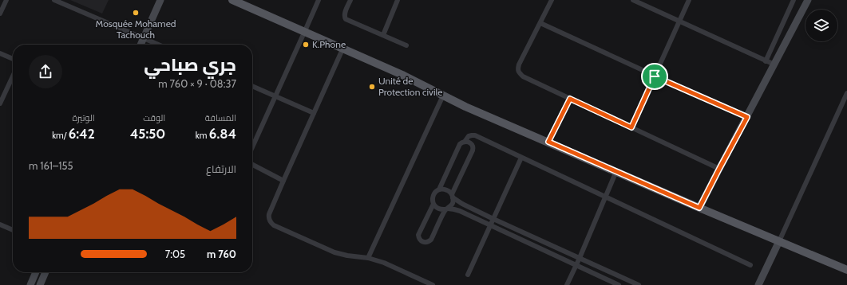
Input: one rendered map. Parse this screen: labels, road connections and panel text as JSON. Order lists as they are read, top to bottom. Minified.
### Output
{"places":["Mosquée Mohamed Tachouch","K.Phone","Unité de Protection civile"],"page":{"heading":["جري صباحي","08:37 · 9 × 760 m"],"stats":[["المسافة","6.84 km"],["الوقت","45:50"],["الوتيرة","6:42 /km"]],"chart":["الارتفاع","155–161 m"],"list":[{"name":"760 m","note":"7:05"}]}}
